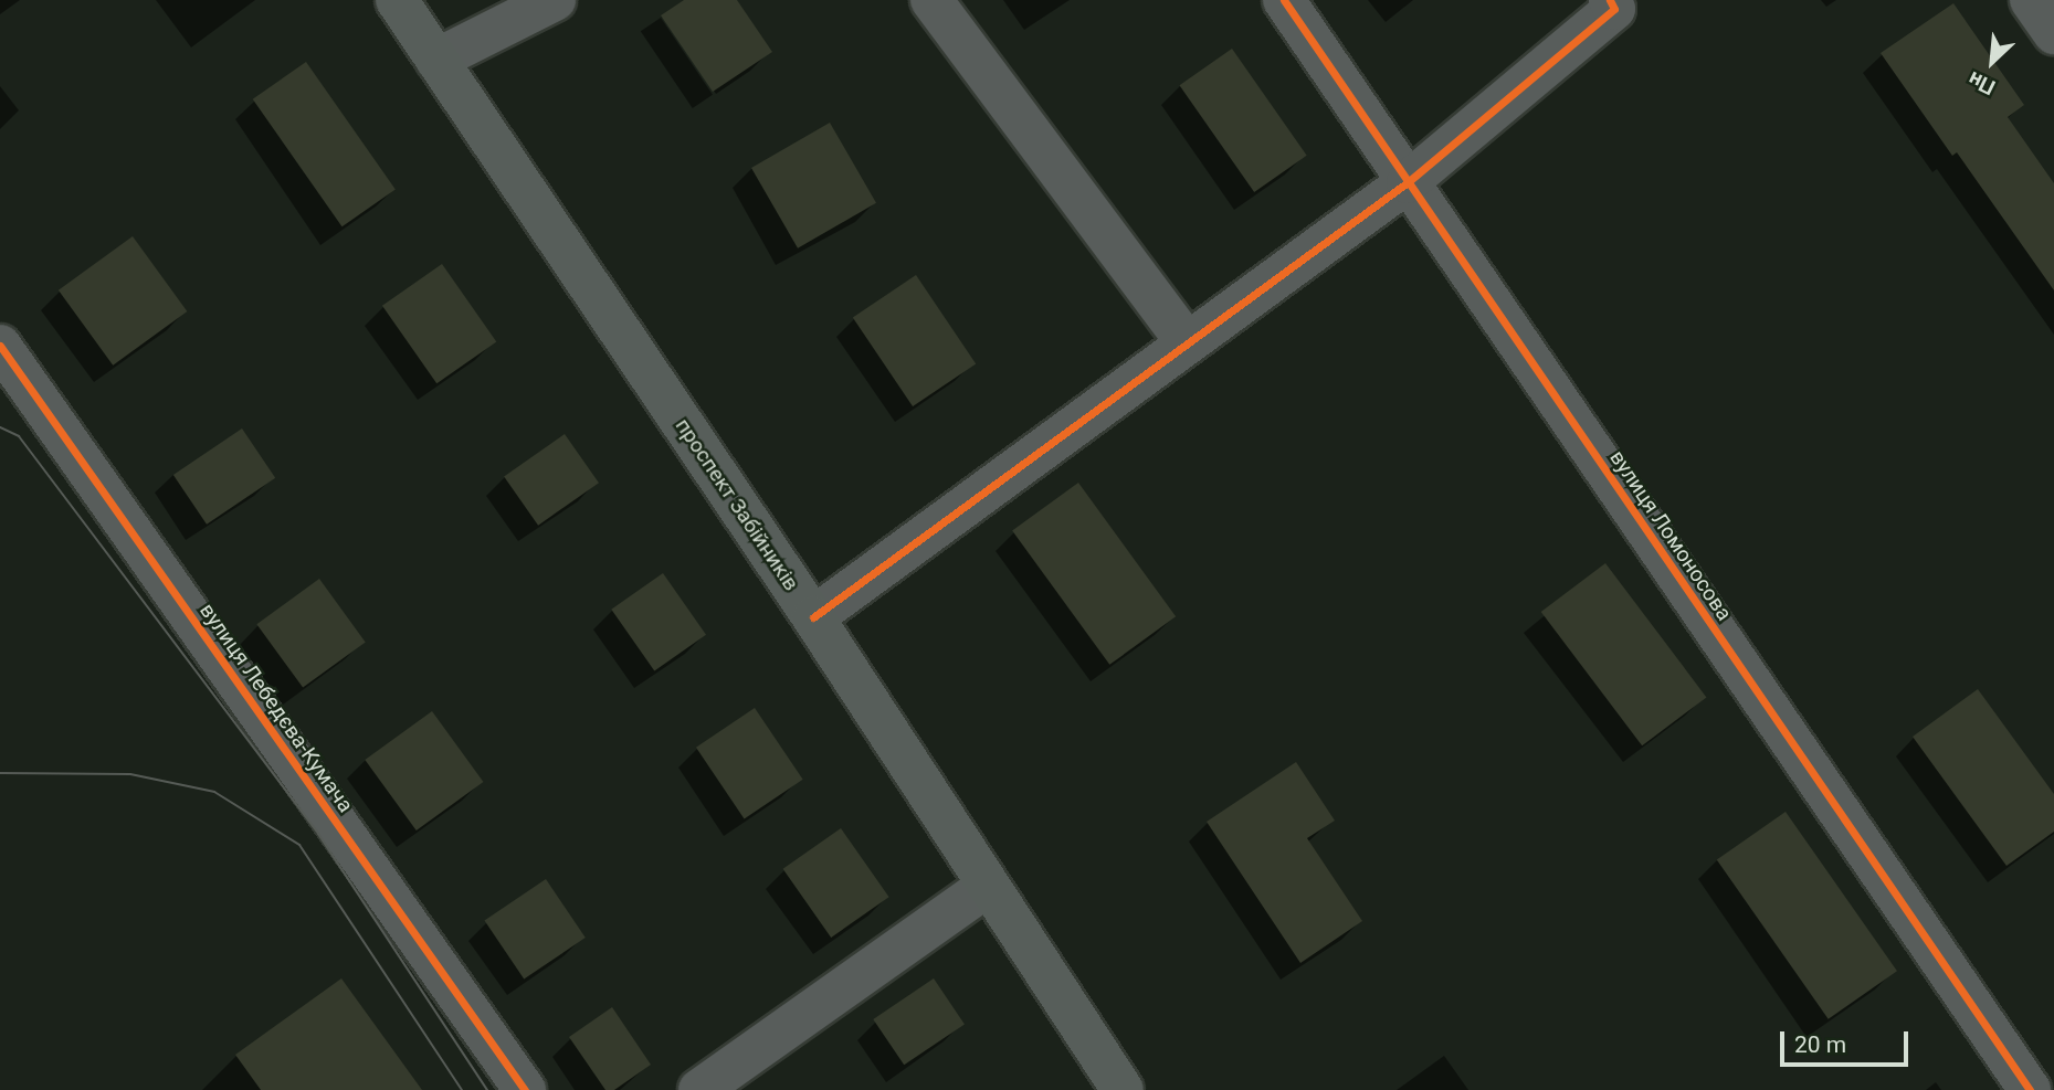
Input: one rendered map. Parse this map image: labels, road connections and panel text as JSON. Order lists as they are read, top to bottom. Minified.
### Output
{"streets":{"main road":["проспект Забійників"],"street":["вулиця Ломоносова","вулиця Лебедєва-Кумача"]},"scale_bar":"20 m","north":"bottom left"}
